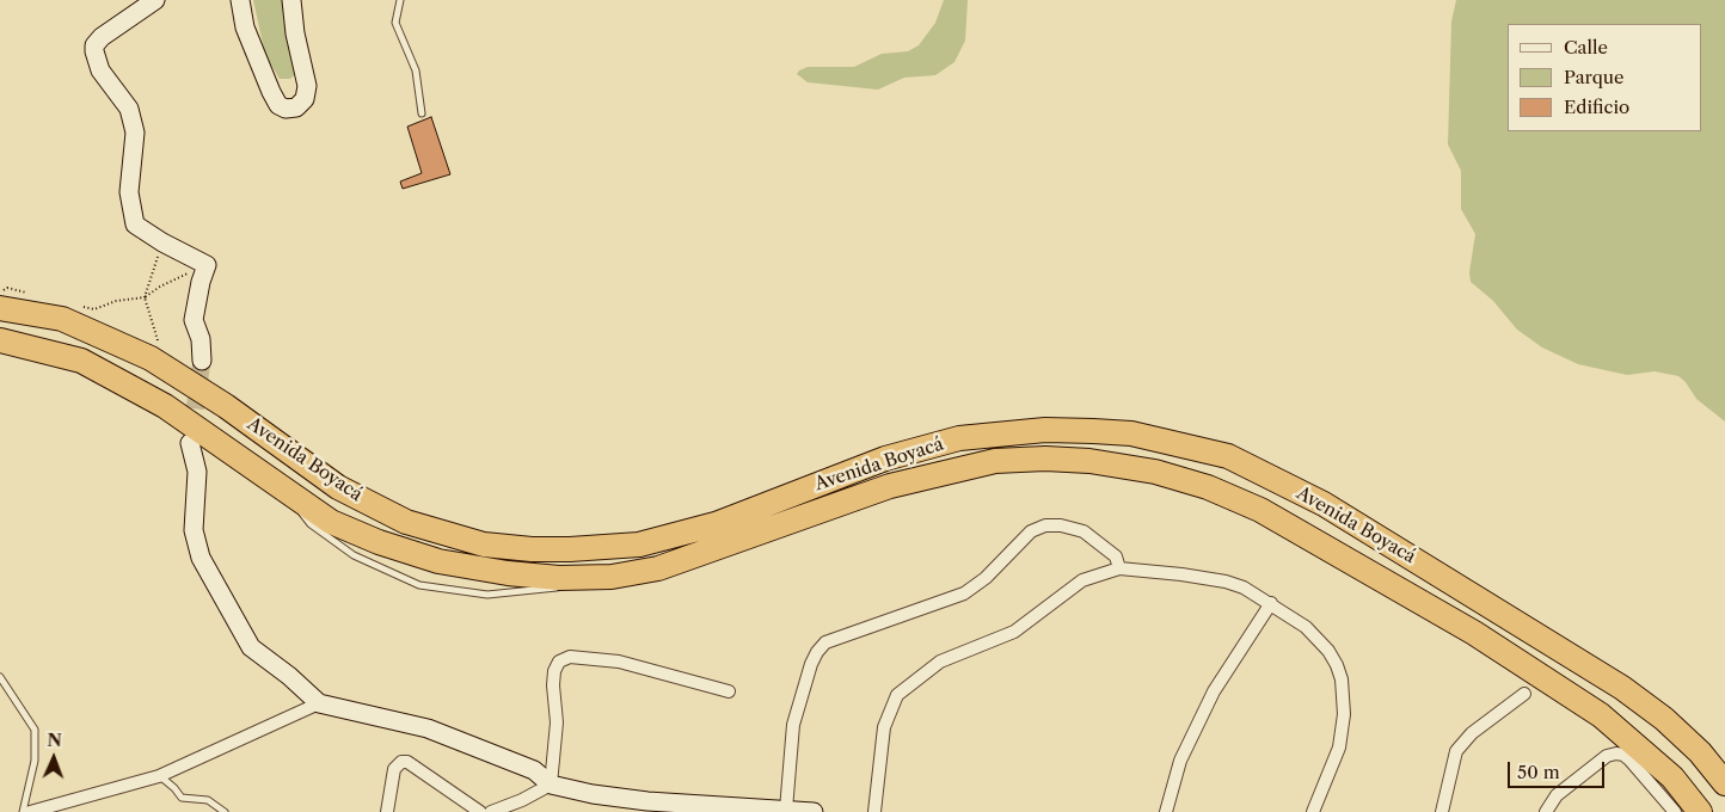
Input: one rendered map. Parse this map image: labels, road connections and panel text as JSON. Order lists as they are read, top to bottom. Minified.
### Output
{"streets":{"highway":["Avenida Boyacá"]},"legend":["Calle","Parque","Edificio"],"scale_bar":"50 m","north":"top"}
